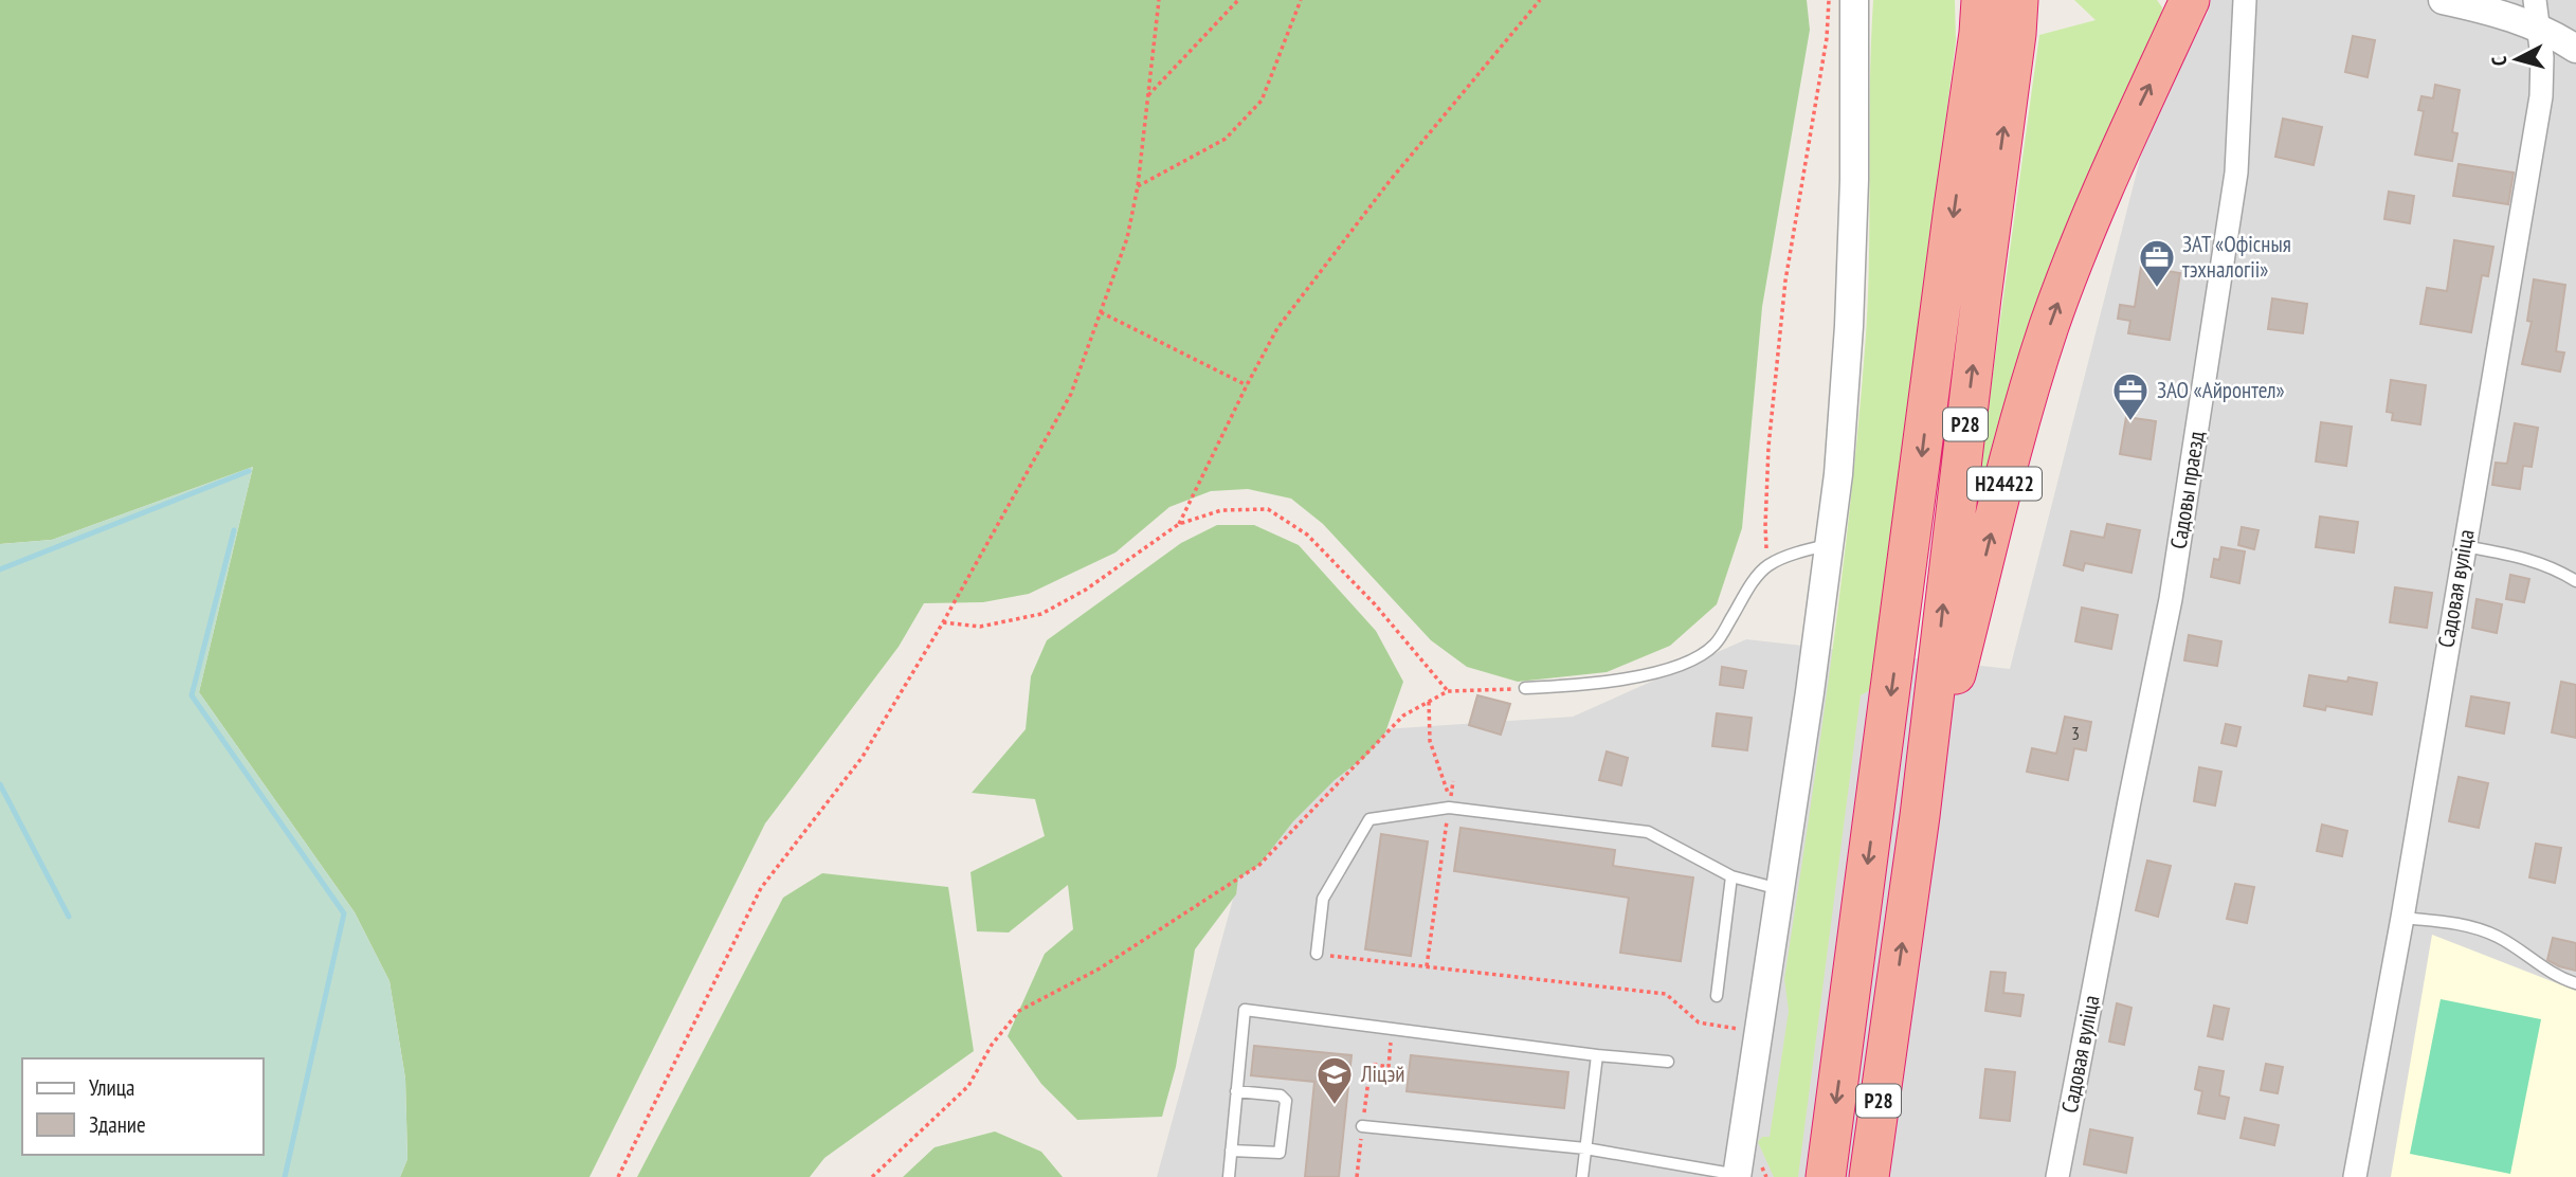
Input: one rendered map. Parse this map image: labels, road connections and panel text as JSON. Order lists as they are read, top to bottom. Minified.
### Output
{"streets":{"highway":["Р28","Н24422"],"street":["Садовы праезд","Садовая вуліца"]},"crossings":[["Р28","Н24422"],["Садовы праезд","Садовая вуліца"]],"places":{"office":["ЗАТ «Офісныя тэхналогіі»","ЗАО «Айронтел»"],"school or university":["Ліцэй"]},"house_numbers":["3"],"legend":["Улица","Здание"],"north":"left"}
